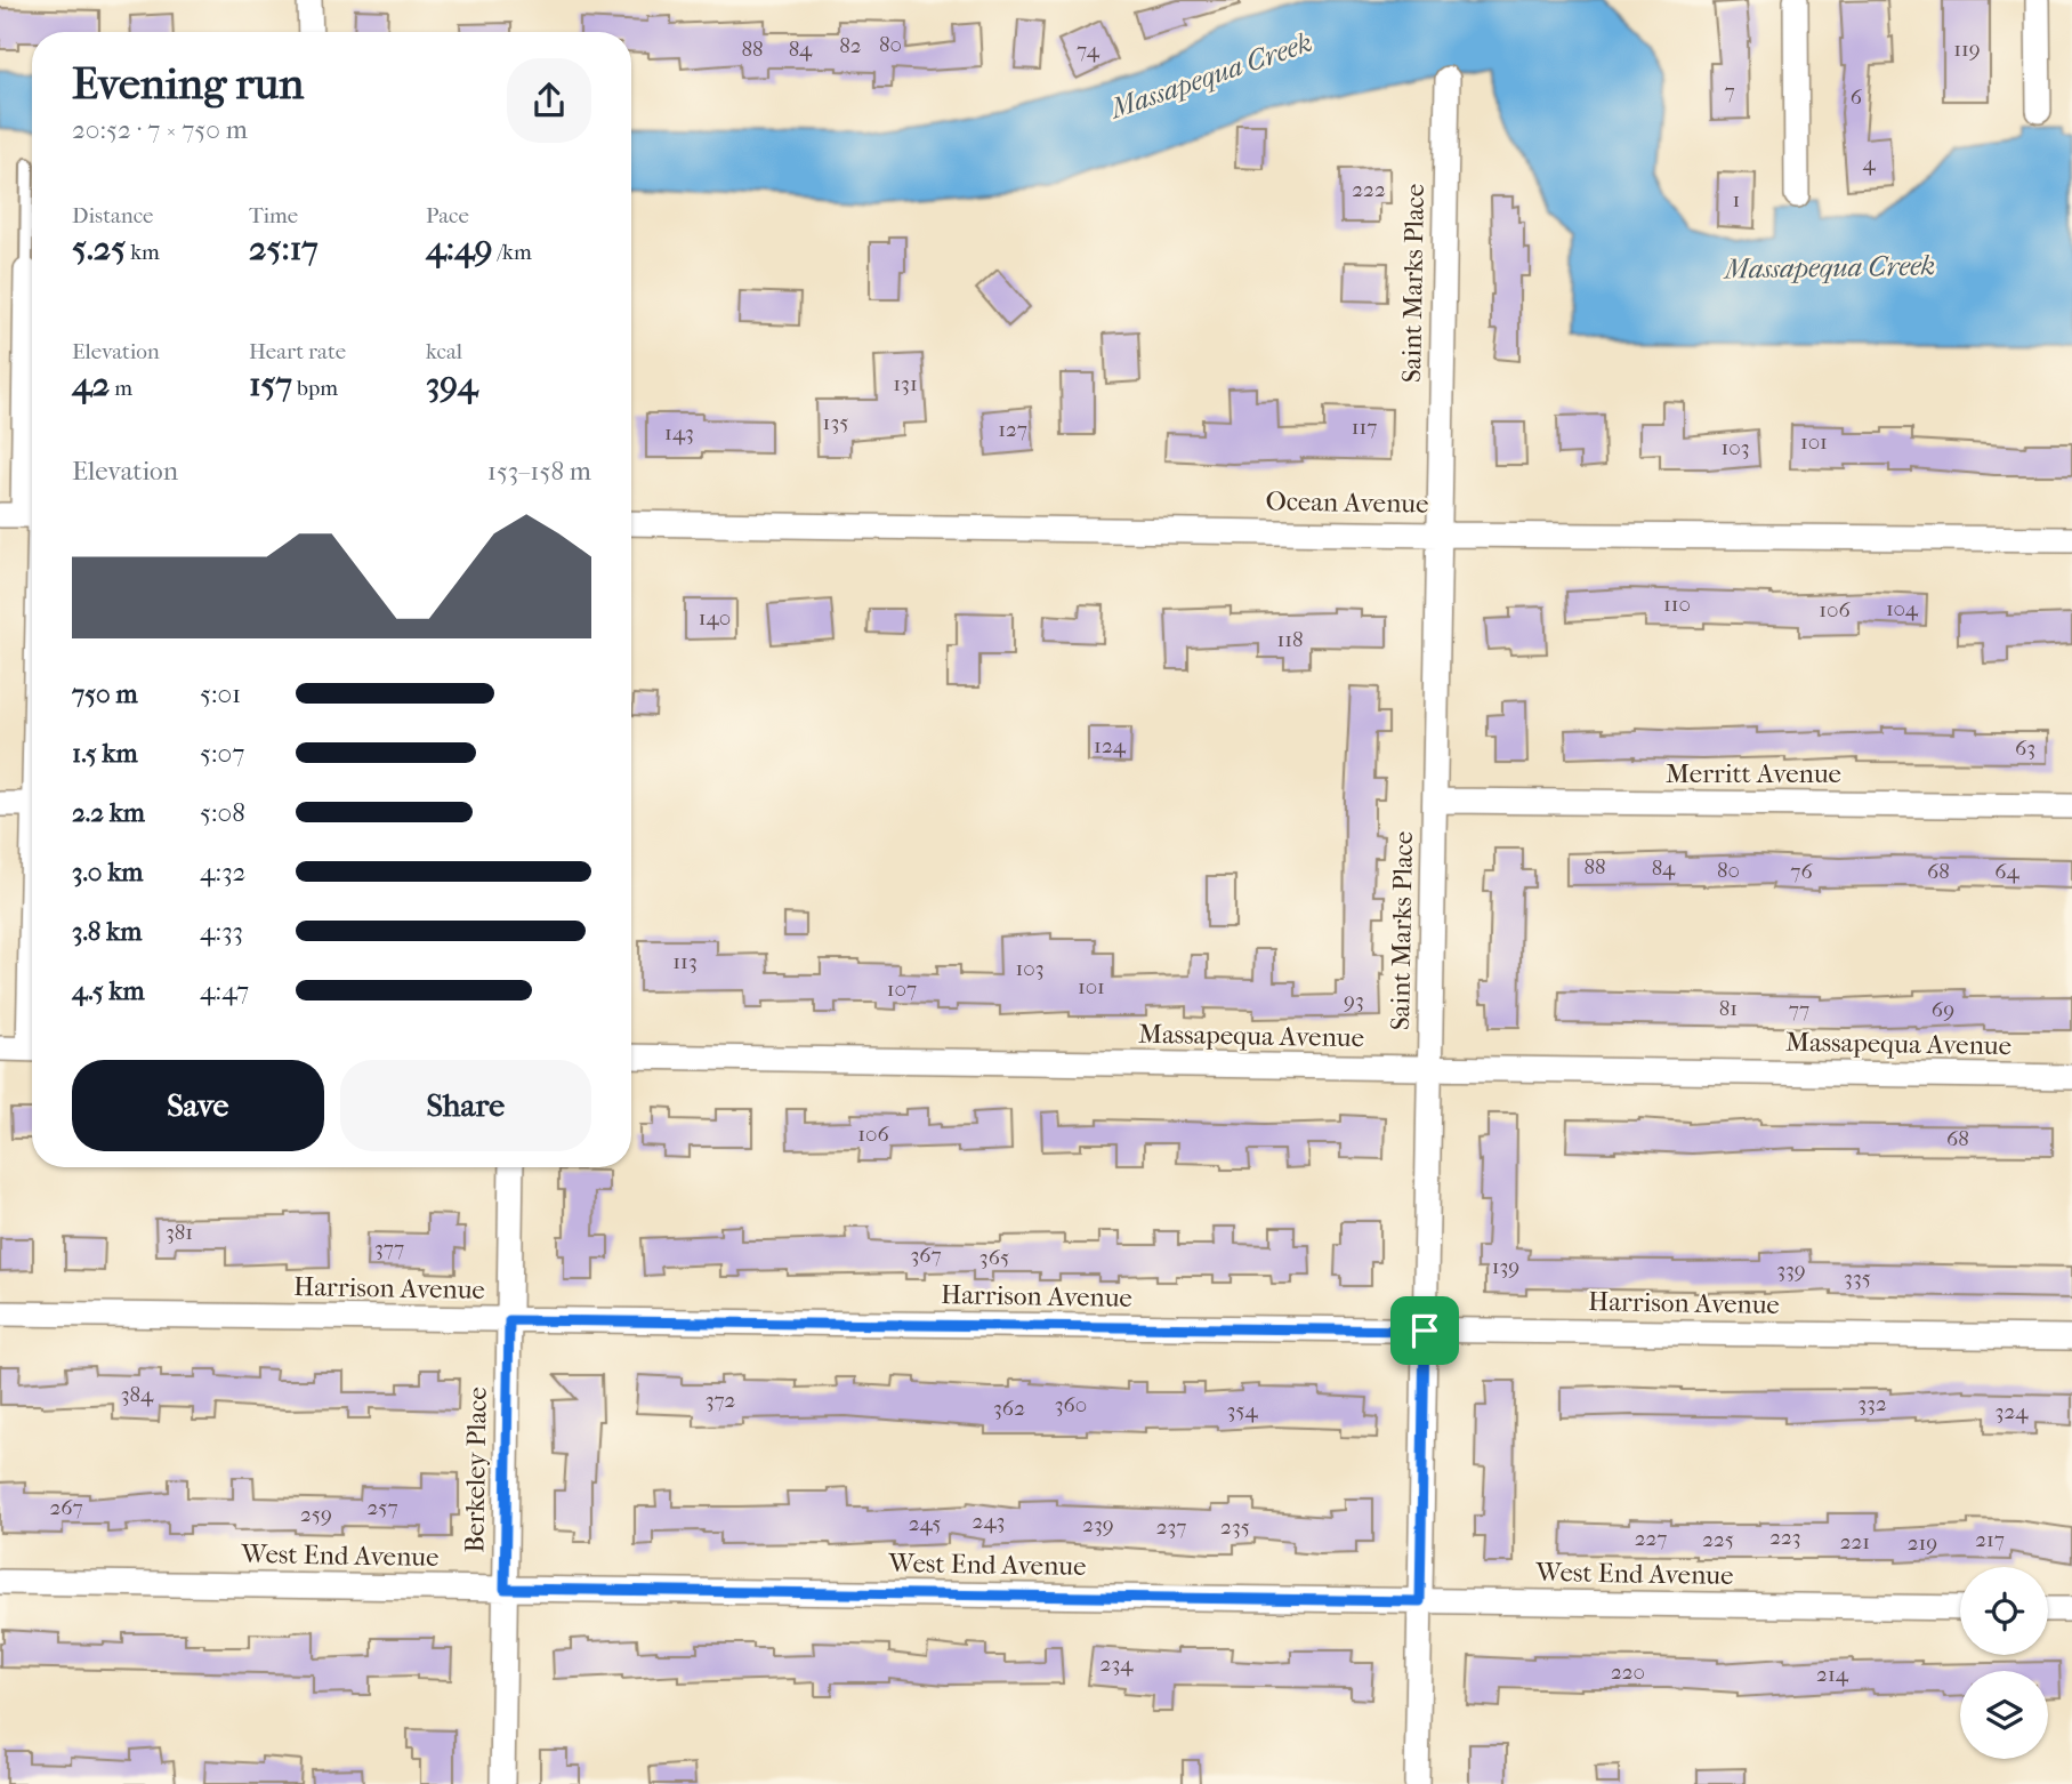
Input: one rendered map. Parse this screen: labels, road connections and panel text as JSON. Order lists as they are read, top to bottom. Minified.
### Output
{"streets":{"street":["Saint Marks Place","Ocean Avenue","Merritt Avenue","Massapequa Avenue","Harrison Avenue","Berkeley Place","West End Avenue"]},"crossings":[["Saint Marks Place","Ocean Avenue"],["Saint Marks Place","Merritt Avenue"],["Saint Marks Place","Massapequa Avenue"],["Saint Marks Place","Harrison Avenue"],["Saint Marks Place","West End Avenue"],["Harrison Avenue","Berkeley Place"],["Berkeley Place","West End Avenue"]],"water":["Massapequa Creek"],"house_numbers":["80","82","88","84","119","74","7","6","4","222","1","131","135","117","127","143","101","103","110","104","106","140","118","124","63","88","84","80","76","68","64","113","103","101","107","93","81","77","69","106","68","381","377","367","365","139","339","335","384","372","332","360","362","354","324","267","257","259","243","245","239","237","235","223","227","225","217","221","219","234","220","214"],"page":{"heading":["Evening run","20:52 · 7 × 750 m"],"stats":[["Distance","5.25 km"],["Time","25:17"],["Pace","4:49 /km"],["Elevation","42 m"],["Heart rate","157 bpm"],["kcal","394"]],"chart":["Elevation","153–158 m"],"list":[{"name":"750 m","note":"5:01"},{"name":"1.5 km","note":"5:07"},{"name":"2.2 km","note":"5:08"},{"name":"3.0 km","note":"4:32"},{"name":"3.8 km","note":"4:33"},{"name":"4.5 km","note":"4:47"}],"buttons":["Save","Share"]}}
